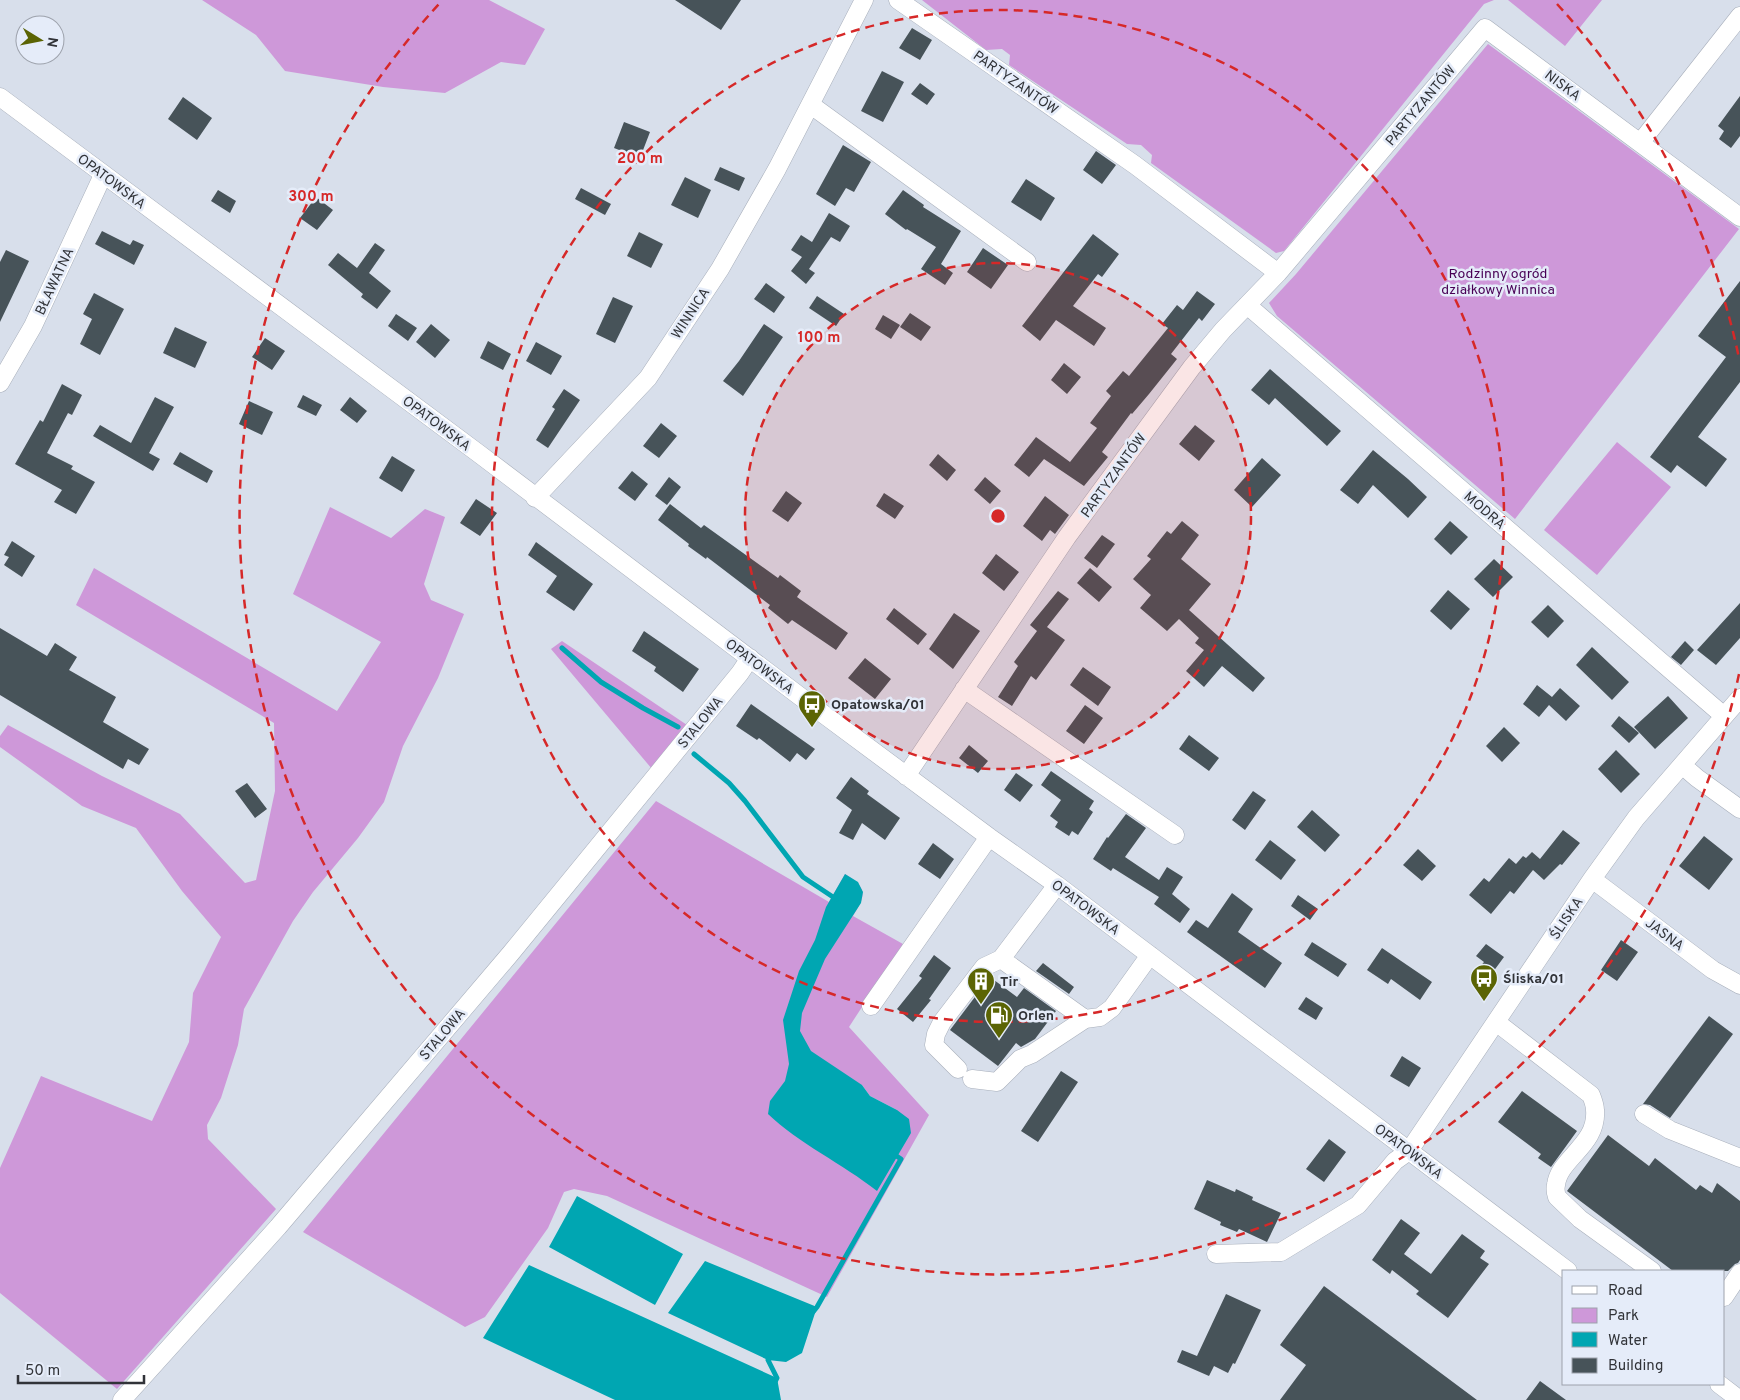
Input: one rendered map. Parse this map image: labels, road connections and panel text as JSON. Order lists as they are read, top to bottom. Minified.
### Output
{"streets":{"street":["PARTYZANTÓW","NISKA","OPATOWSKA","BŁAWATNA","WINNICA","MODRA","STALOWA","ŚLISKA","JASNA"]},"crossings":[["PARTYZANTÓW","NISKA"],["PARTYZANTÓW","OPATOWSKA"],["PARTYZANTÓW","MODRA"],["OPATOWSKA","BŁAWATNA"],["OPATOWSKA","WINNICA"],["OPATOWSKA","STALOWA"],["OPATOWSKA","ŚLISKA"],["MODRA","ŚLISKA"],["ŚLISKA","JASNA"]],"parks":["Rodzinny ogród działkowy Winnica"],"places":{"bus stop":["Opatowska/01","Śliska/01"],"building":["Tir"],"fuel station":["Orlen"]},"legend":["Road","Park","Water","Building"],"scale_bar":"50 m","north":"right","rings":["200 m","300 m","100 m"]}
